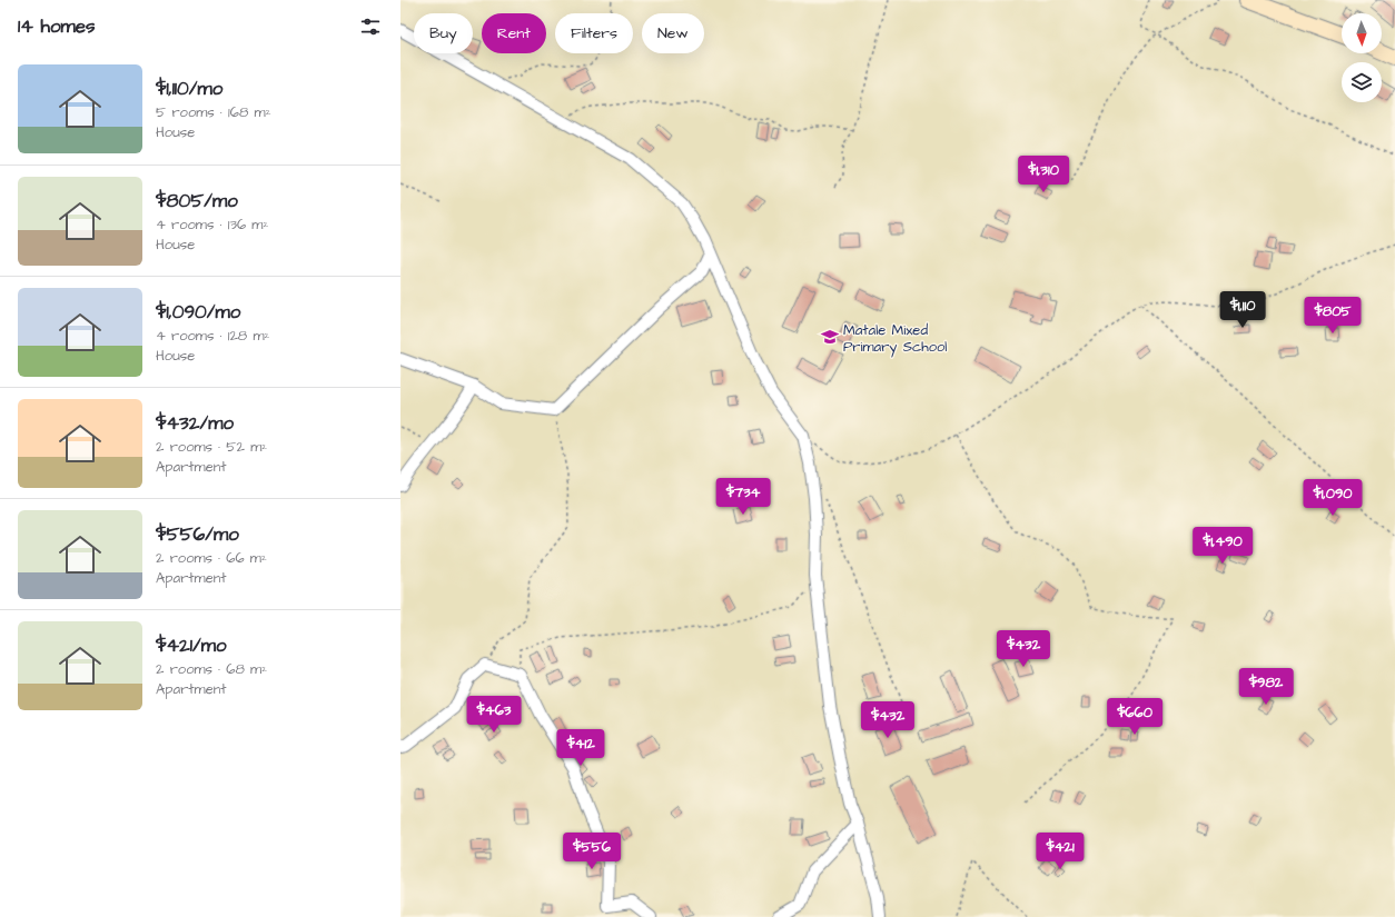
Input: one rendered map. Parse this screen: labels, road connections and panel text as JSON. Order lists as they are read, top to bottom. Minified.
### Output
{"places":{"school or university":["Matale Mixed Primary School"]},"north":"bottom","page":{"heading":"14 homes","chip":["Buy","Rent","Filters","New"],"list":[{"name":"$1,110/mo","note":"5 rooms · 168 m² · House"},{"name":"$805/mo","note":"4 rooms · 136 m² · House"},{"name":"$1,090/mo","note":"4 rooms · 128 m² · House"},{"name":"$432/mo","note":"2 rooms · 52 m² · Apartment"},{"name":"$556/mo","note":"2 rooms · 66 m² · Apartment"},{"name":"$421/mo","note":"2 rooms · 68 m² · Apartment"}],"price":["$1,310","$1,110","$805","$734","$1,090","$1,490","$432","$982","$463","$660","$432","$412","$556","$421"]}}
